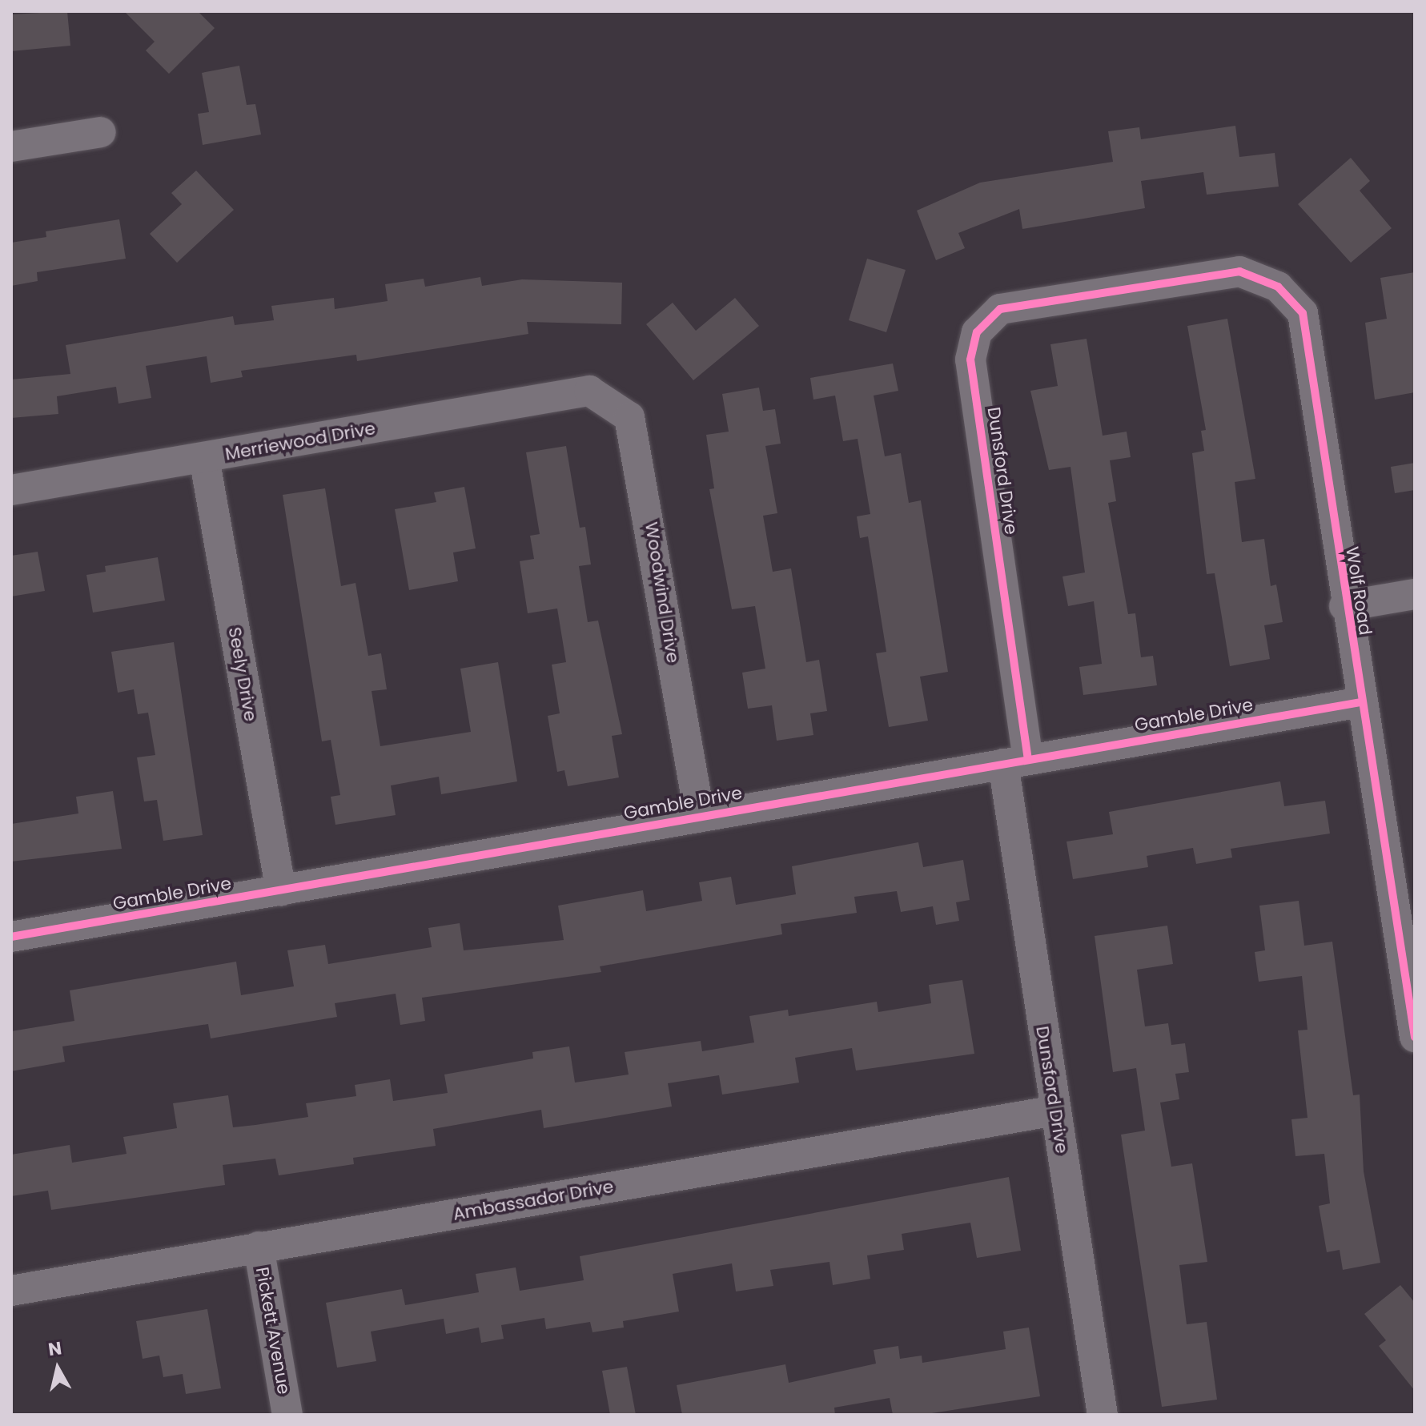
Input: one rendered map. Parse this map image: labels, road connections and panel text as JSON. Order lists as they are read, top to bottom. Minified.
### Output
{"streets":{"street":["Merriewood Drive","Dunsford Drive","Wolf Road","Woodwind Drive","Seely Drive","Gamble Drive","Ambassador Drive","Pickett Avenue"]},"crossings":[["Merriewood Drive","Woodwind Drive"],["Merriewood Drive","Seely Drive"],["Dunsford Drive","Wolf Road"],["Dunsford Drive","Gamble Drive"],["Dunsford Drive","Ambassador Drive"],["Wolf Road","Gamble Drive"],["Woodwind Drive","Gamble Drive"],["Seely Drive","Gamble Drive"],["Ambassador Drive","Pickett Avenue"]],"north":"top"}
